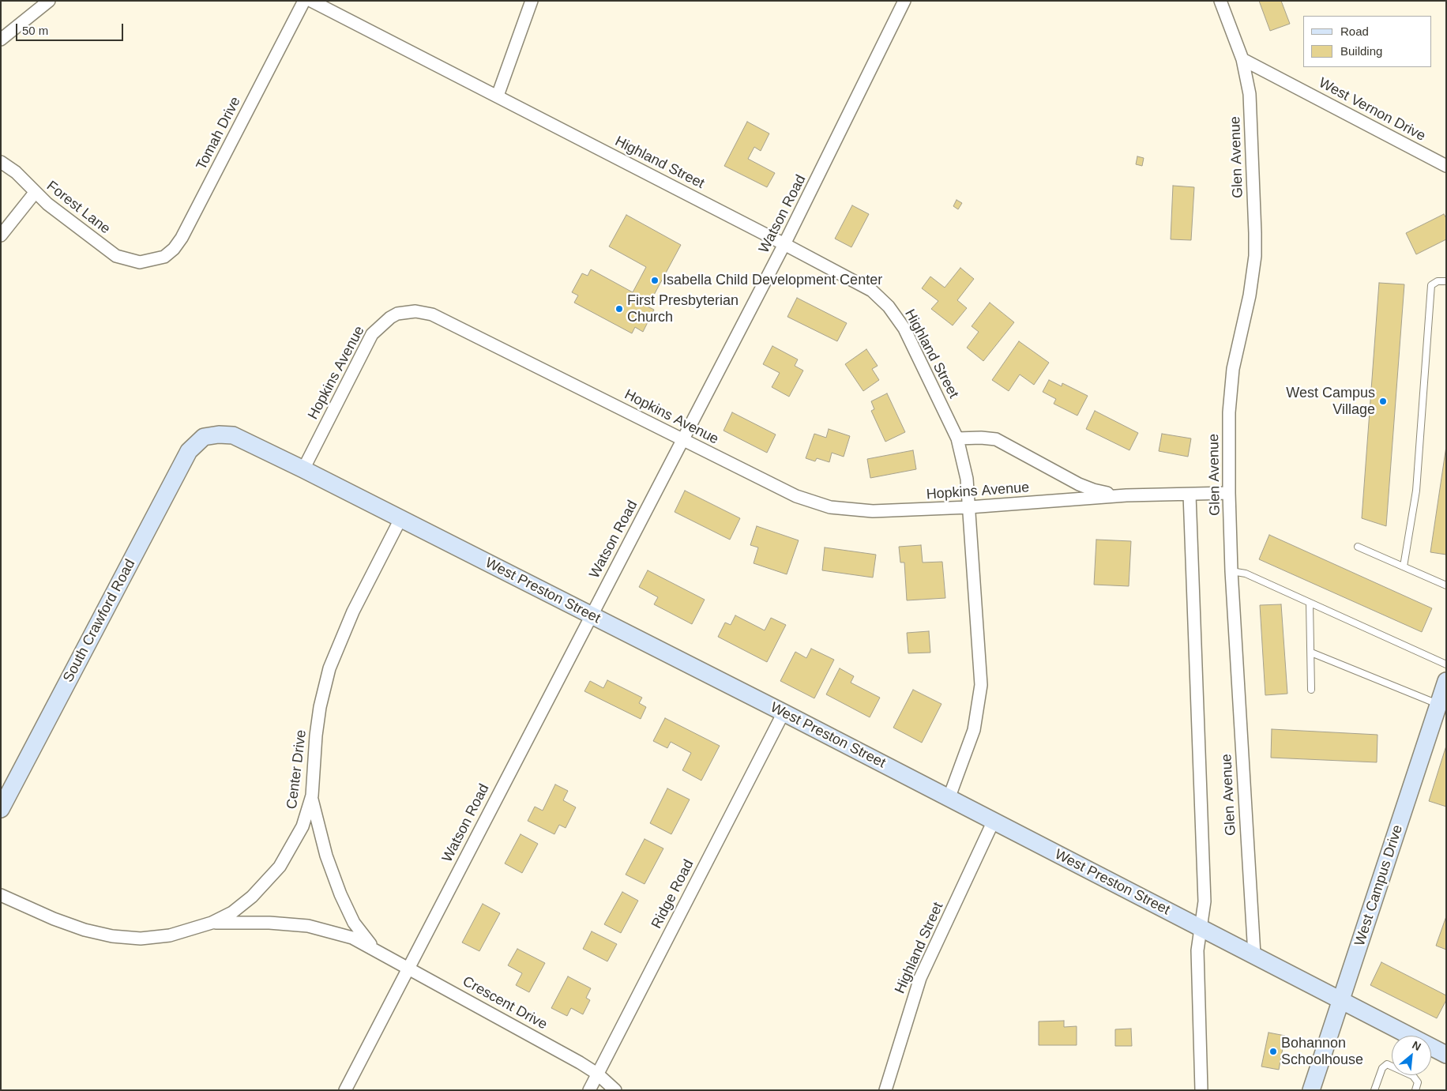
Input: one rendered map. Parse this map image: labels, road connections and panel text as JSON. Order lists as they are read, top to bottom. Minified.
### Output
{"streets":{"street":["West Vernon Drive","Tomah Drive","Glen Avenue","Highland Street","Forest Lane","Watson Road","Hopkins Avenue","West Preston Street","South Crawford Road","Center Drive","West Campus Drive","Ridge Road","Crescent Drive"]},"crossings":[["West Vernon Drive","Glen Avenue"],["Tomah Drive","Forest Lane"],["Glen Avenue","Hopkins Avenue"],["Glen Avenue","West Preston Street"],["Highland Street","Watson Road"],["Highland Street","Hopkins Avenue"],["Highland Street","West Preston Street"],["Watson Road","Hopkins Avenue"],["Watson Road","West Preston Street"],["Watson Road","Crescent Drive"],["Hopkins Avenue","West Preston Street"],["West Preston Street","South Crawford Road"],["West Preston Street","Center Drive"],["West Preston Street","West Campus Drive"],["West Preston Street","Ridge Road"],["Center Drive","Crescent Drive"],["Ridge Road","Crescent Drive"]],"places":["Isabella Child Development Center","First Presbyterian Church","West Campus Village","Bohannon Schoolhouse"],"legend":["Road","Building"],"scale_bar":"50 m","north":"top right"}
